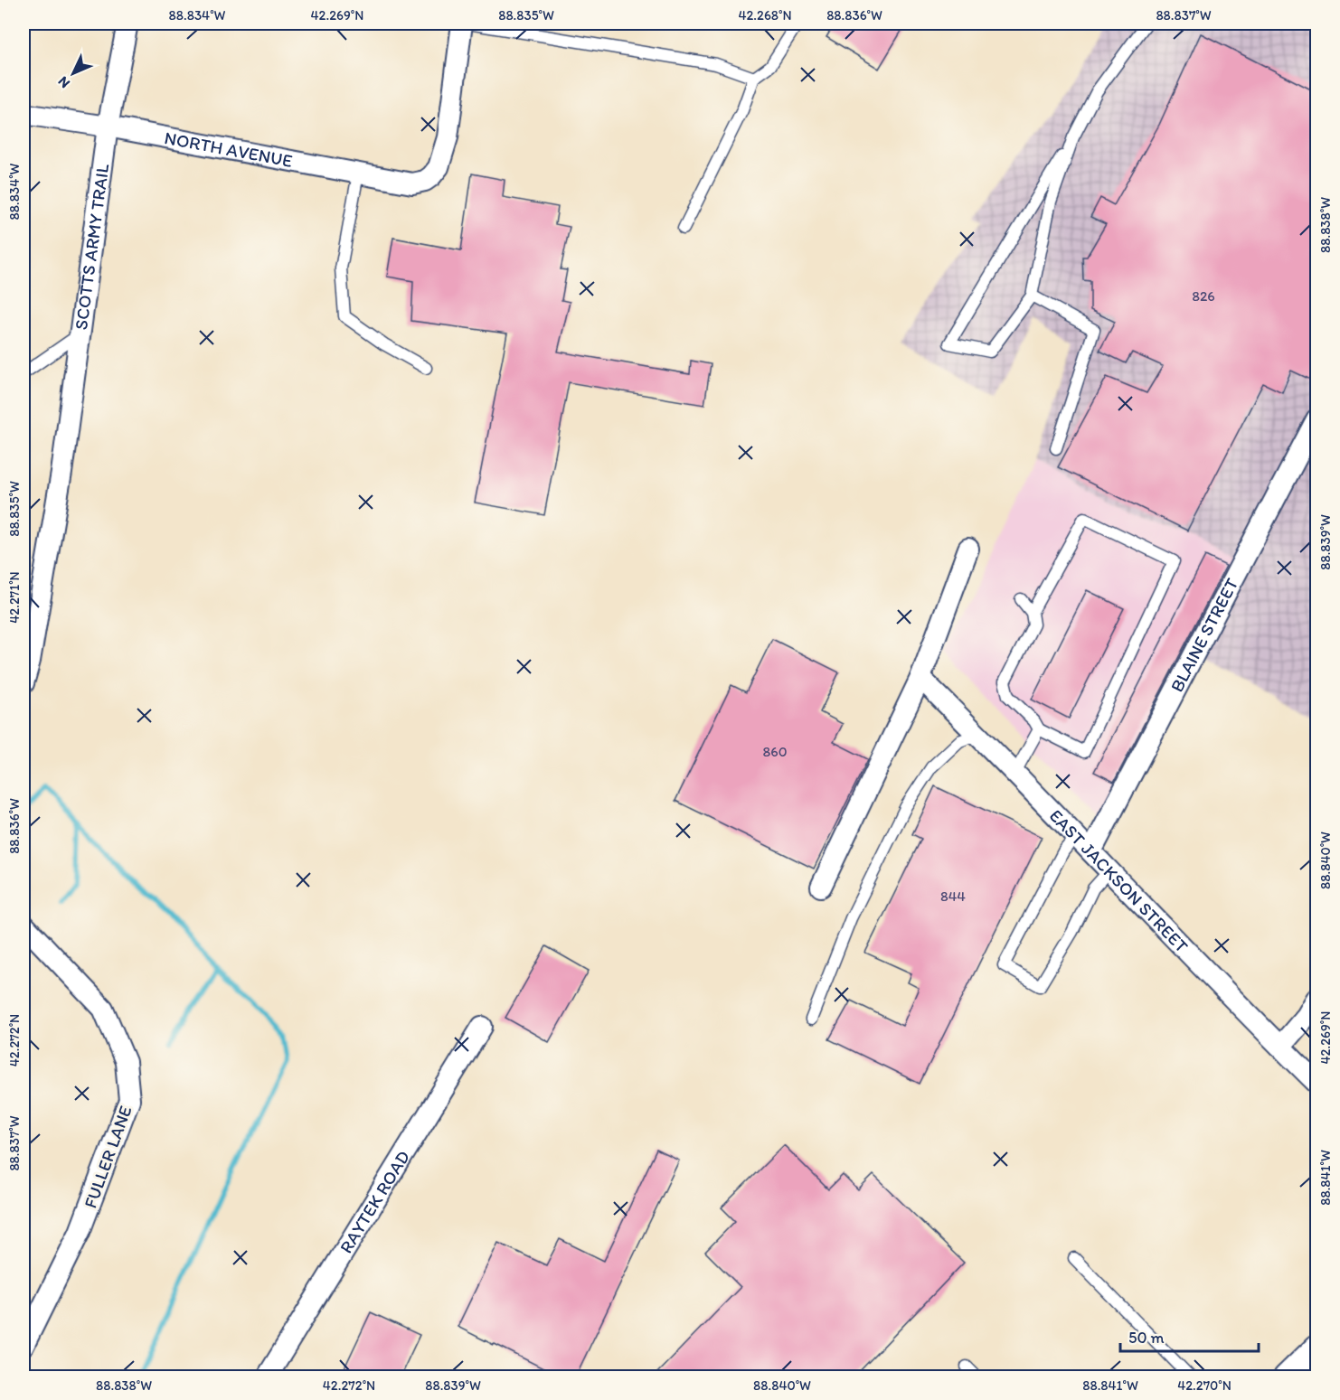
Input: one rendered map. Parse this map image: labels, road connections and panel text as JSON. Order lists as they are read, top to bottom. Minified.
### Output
{"streets":{"street":["NORTH AVENUE","SCOTTS ARMY TRAIL","BLAINE STREET","EAST JACKSON STREET","FULLER LANE","RAYTEK ROAD"]},"crossings":[["NORTH AVENUE","SCOTTS ARMY TRAIL"],["BLAINE STREET","EAST JACKSON STREET"]],"house_numbers":["826","860","844"],"scale_bar":"50 m","north":"bottom left","coordinates":["88.834°W","42.269°N","88.835°W","42.268°N","88.836°W","88.837°W","88.838°W","88.839°W","42.271°N","88.840°W","42.272°N","88.841°W","42.270°N"]}
